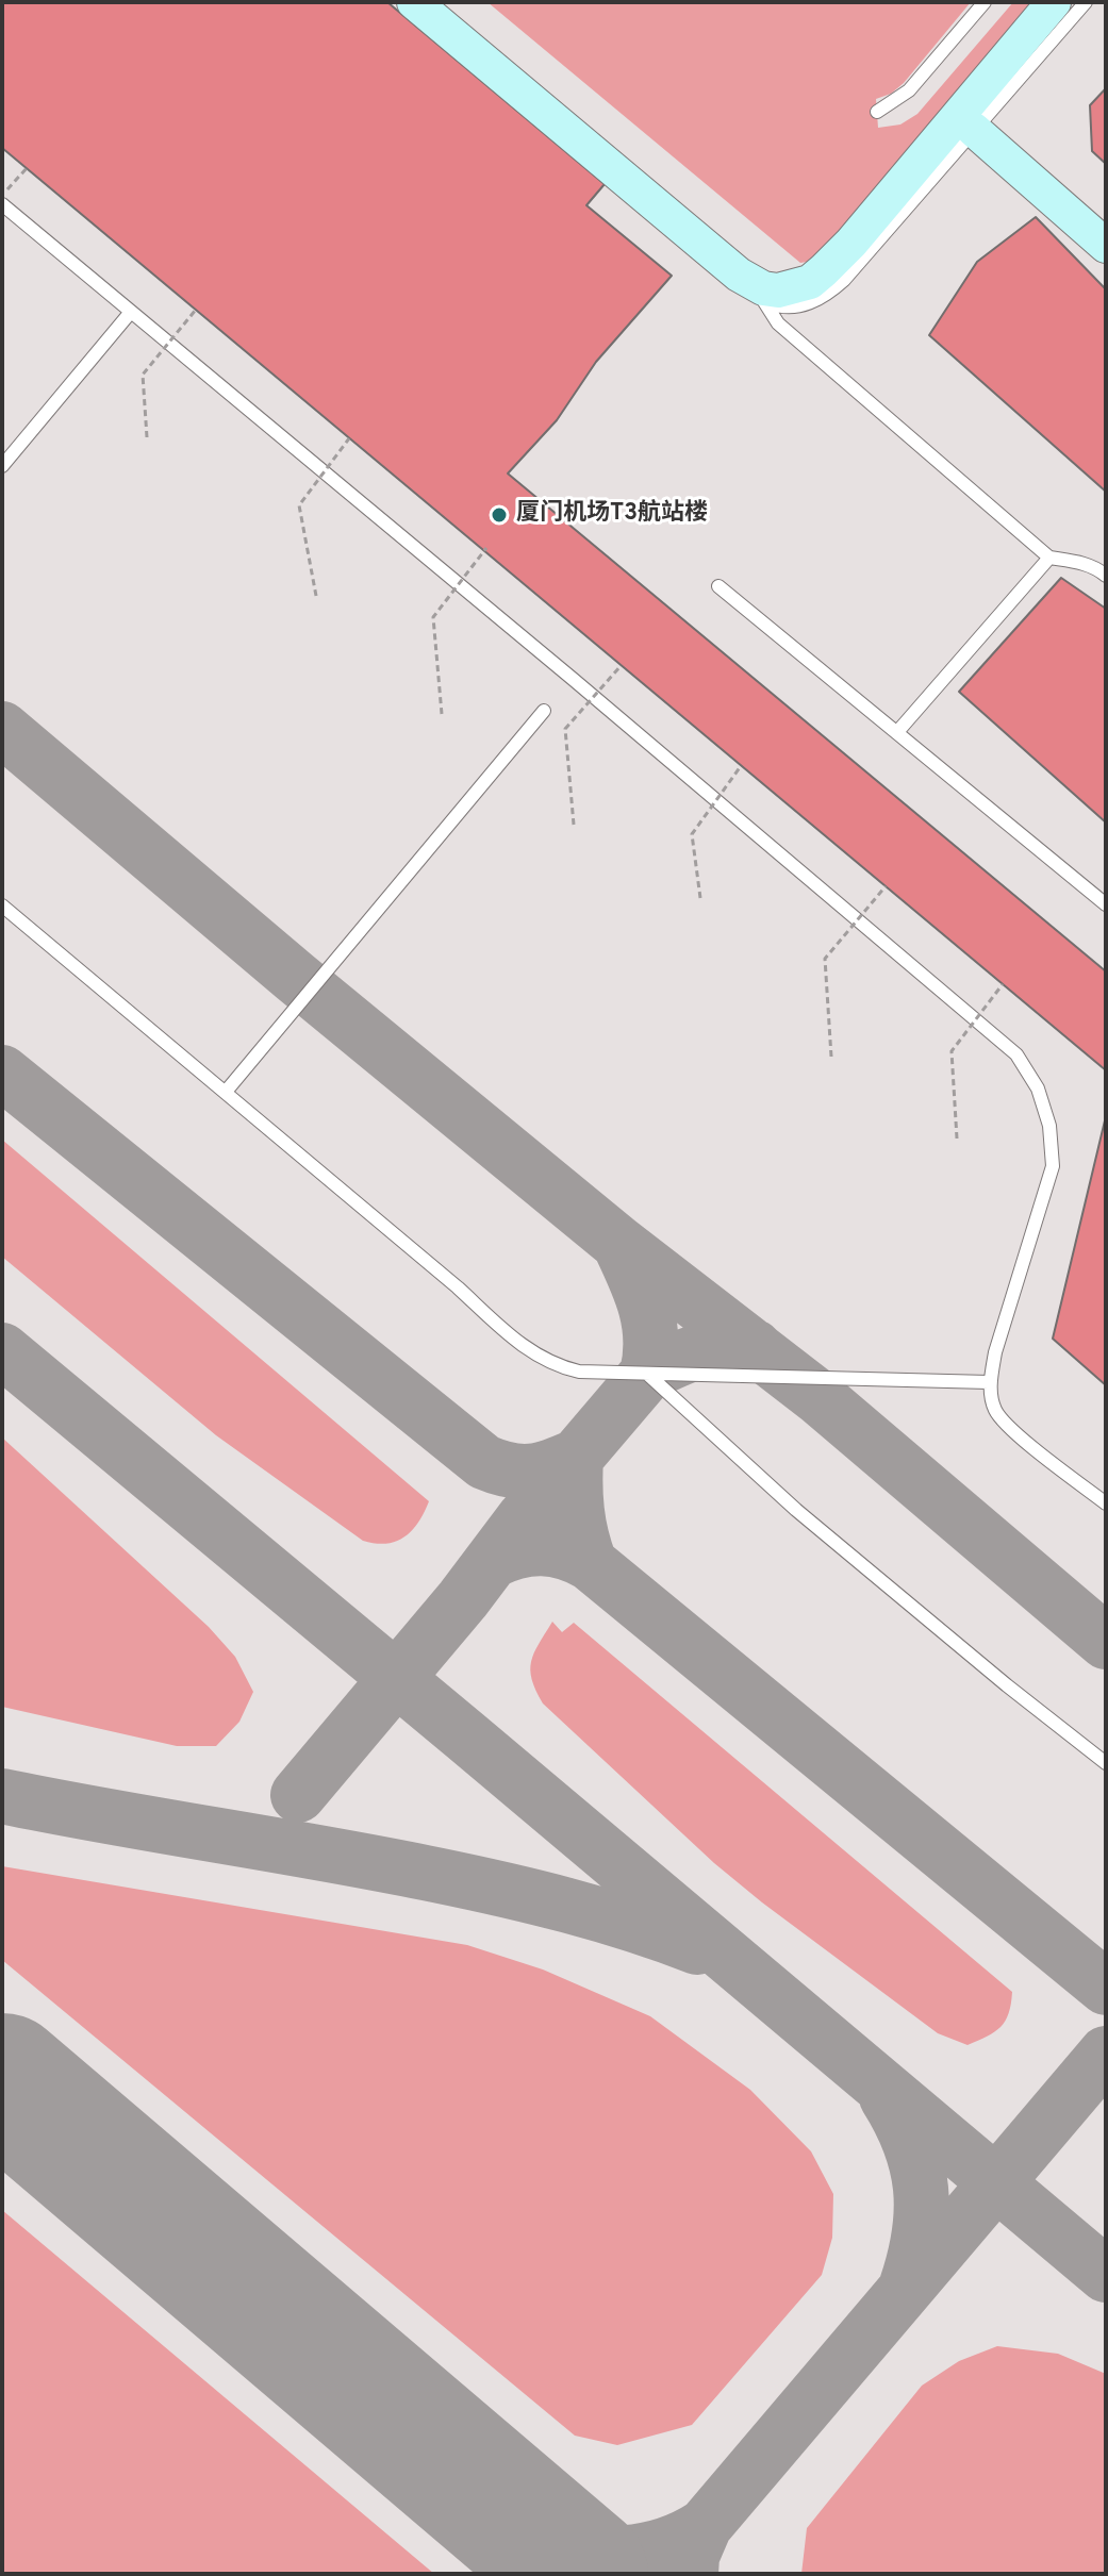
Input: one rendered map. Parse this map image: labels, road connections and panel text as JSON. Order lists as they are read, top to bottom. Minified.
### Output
{"places":["厦门机场T3航站楼"]}
